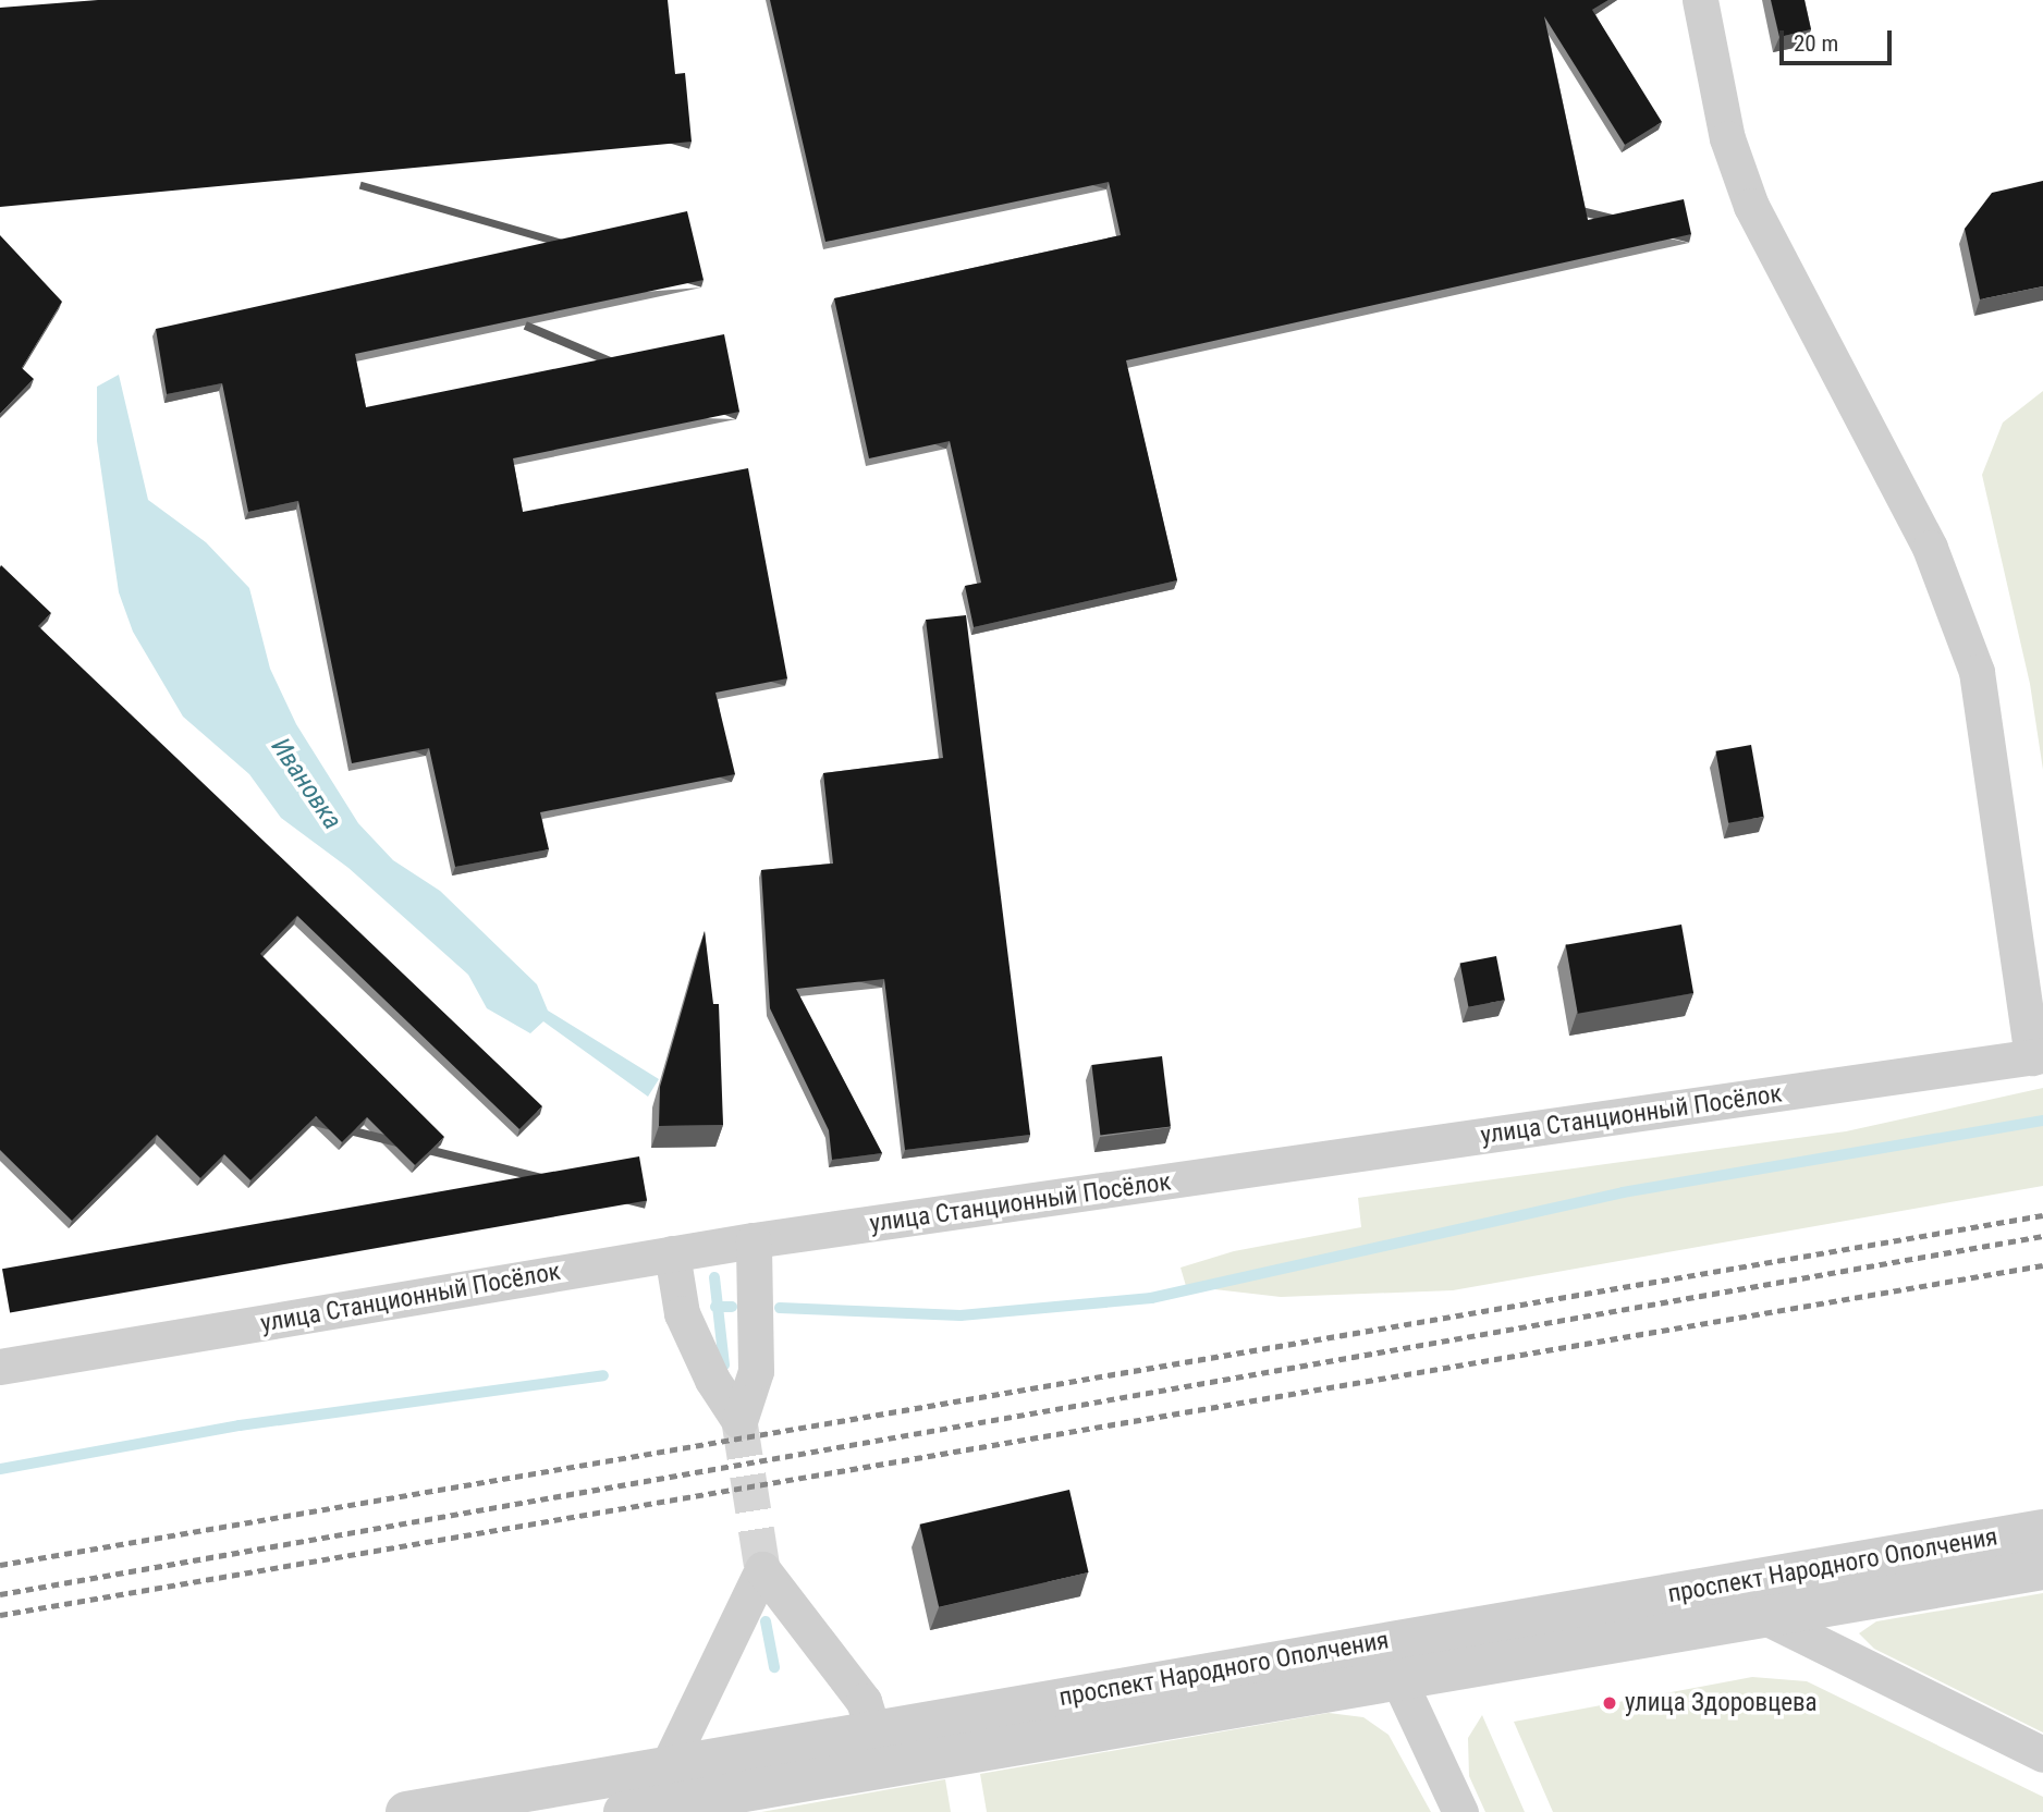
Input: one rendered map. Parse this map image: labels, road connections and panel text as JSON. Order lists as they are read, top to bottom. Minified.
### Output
{"streets":{"street":["улица Станционный Посёлок","проспект Народного Ополчения"]},"water":["Ивановка"],"places":["улица Здоровцева"],"scale_bar":"20 m"}
